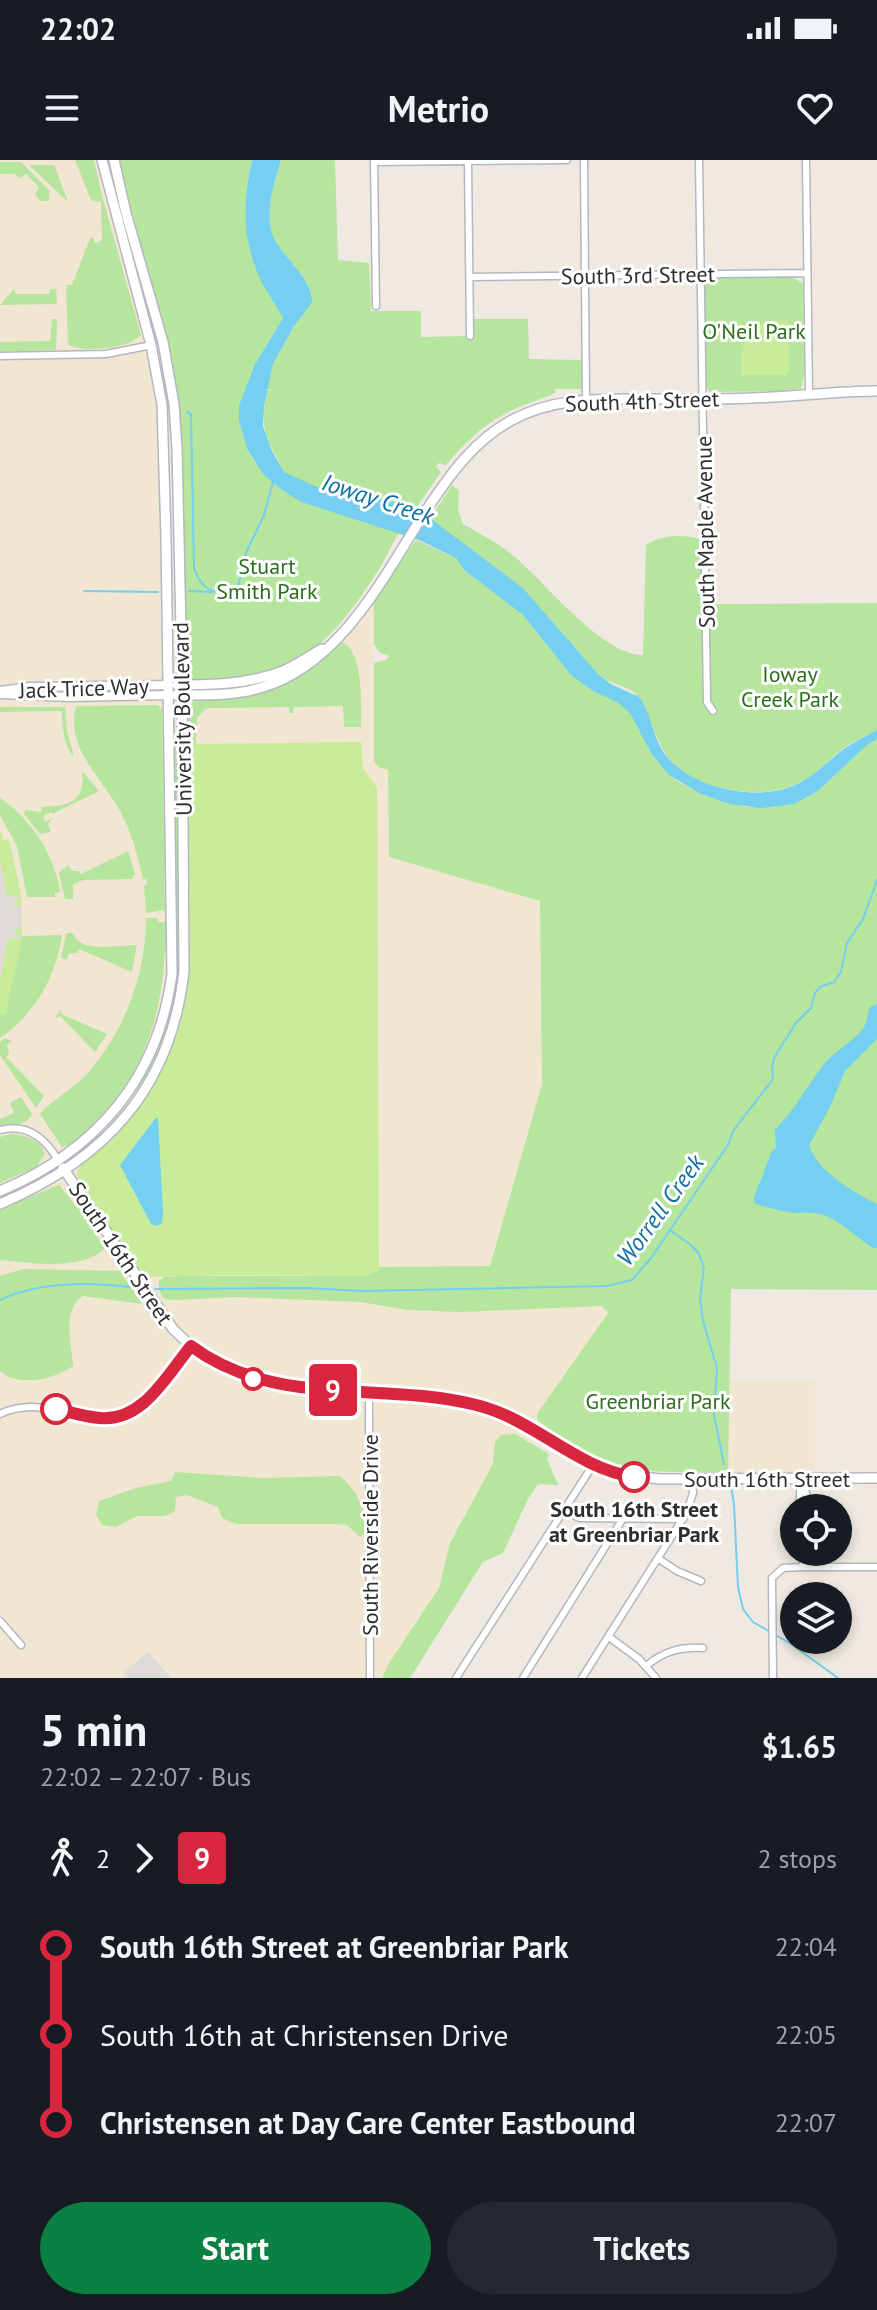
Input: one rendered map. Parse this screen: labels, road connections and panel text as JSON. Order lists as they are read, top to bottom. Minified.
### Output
{"streets":{"main road":["South 4th Street","University Boulevard","South 16th Street"],"street":["South 3rd Street","South Maple Avenue","Jack Trice Way","South Riverside Drive"]},"crossings":[["South 3rd Street","South Maple Avenue"],["South 4th Street","South Maple Avenue"],["South 4th Street","Jack Trice Way"],["South 4th Street","University Boulevard"],["Jack Trice Way","University Boulevard"],["University Boulevard","South 16th Street"],["South 16th Street","South Riverside Drive"]],"water":["Ioway Creek","Worrell Creek"],"parks":["O'Neil Park","Stuart Smith Park","Ioway Creek Park","Greenbriar Park"],"places":["South 16th Street at Greenbriar Park"],"lines":["bus line 9"],"page":{"status":"22:02","header":"Metrio","on_map":"9","heading":["5 min","22:02 – 22:07 · Bus","$1.65"],"legs":["2","9","2 stops"],"list":[{"name":"South 16th Street at Greenbriar Park","value":"22:04"},{"name":"South 16th at Christensen Drive","value":"22:05"},{"name":"Christensen at Day Care Center Eastbound","value":"22:07"}],"buttons":["Start","Tickets"]}}
